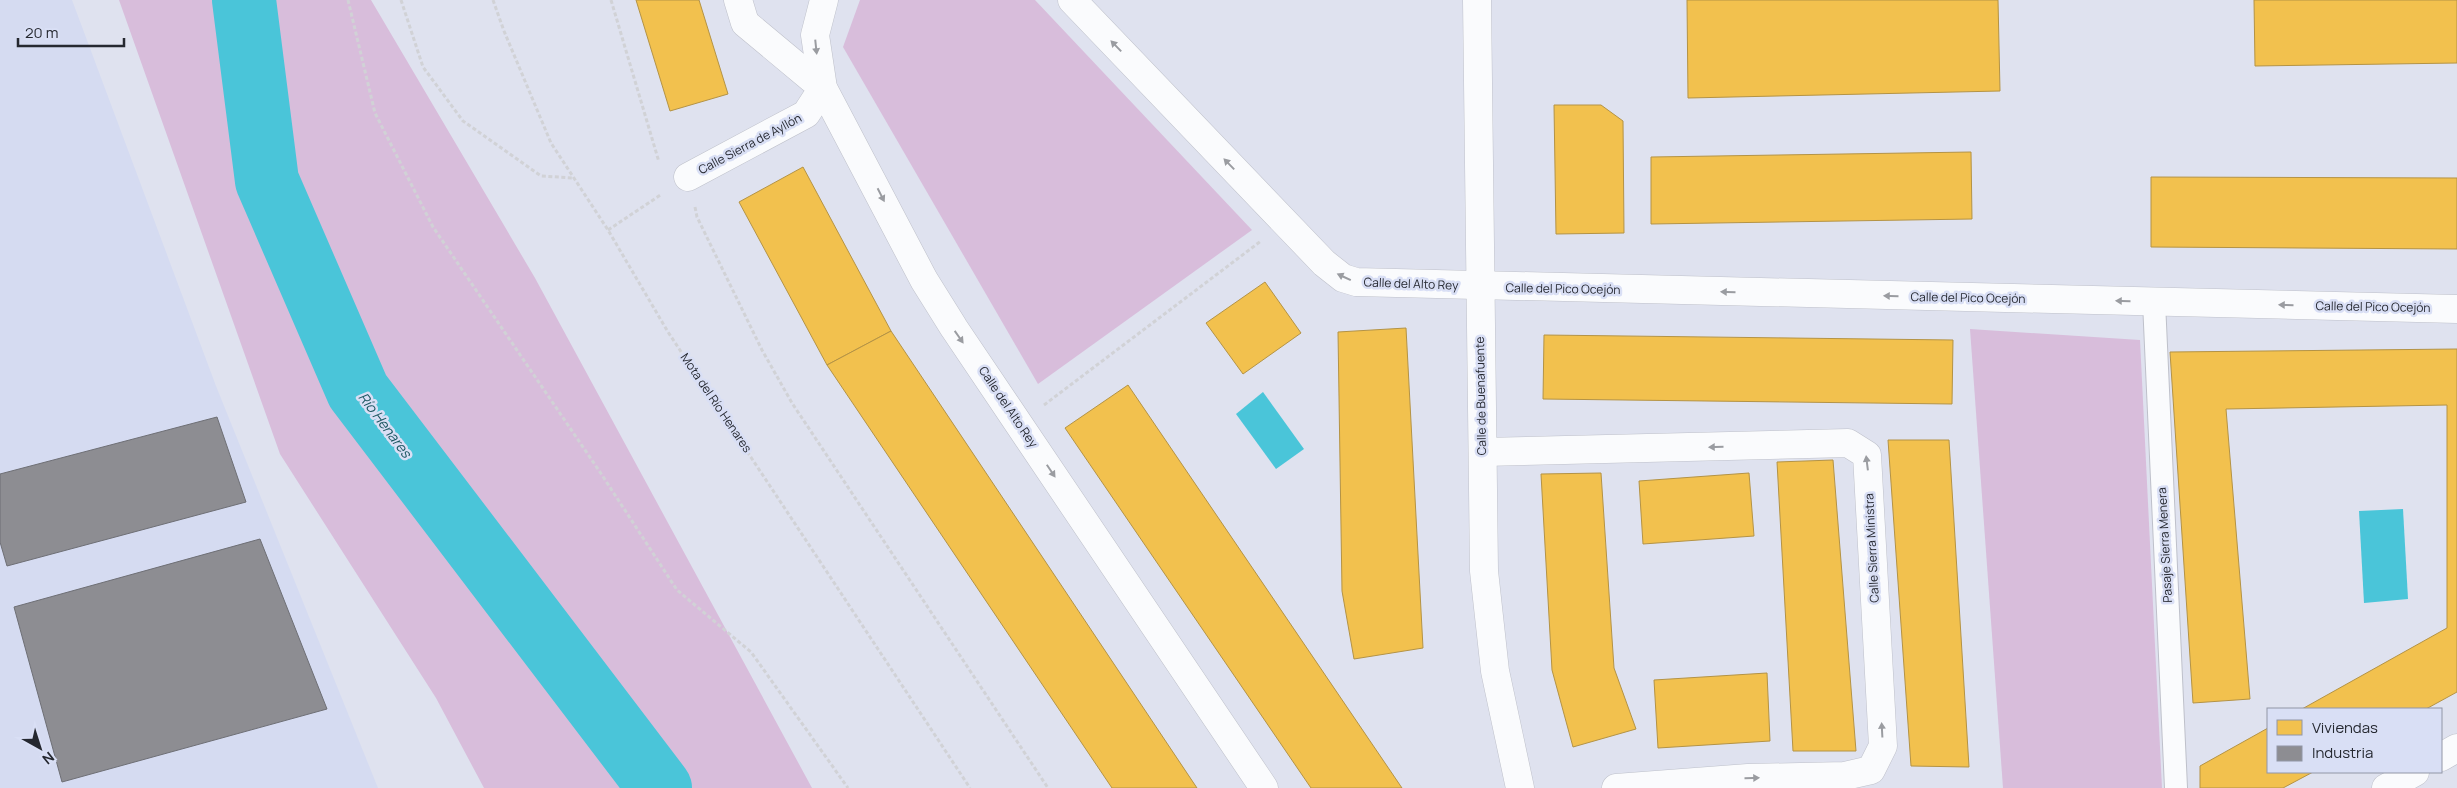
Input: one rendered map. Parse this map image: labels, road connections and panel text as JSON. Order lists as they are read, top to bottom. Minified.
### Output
{"streets":{"street":["Calle Sierra de Ayllón","Calle del Alto Rey","Calle del Pico Ocejón","Calle de Buenafuente","Pasaje Sierra Menera","Calle Sierra Ministra"],"path":["Mota del Río Henares"]},"crossings":[["Calle Sierra de Ayllón","Calle del Alto Rey"],["Calle del Alto Rey","Calle del Pico Ocejón"],["Calle del Alto Rey","Calle de Buenafuente"],["Calle del Pico Ocejón","Calle de Buenafuente"],["Calle del Pico Ocejón","Pasaje Sierra Menera"],["Calle de Buenafuente","Calle Sierra Ministra"]],"one_way":["Calle del Pico Ocejón"],"water":["Río Henares"],"legend":["Viviendas","Industria"],"scale_bar":"20 m","north":"bottom right"}
